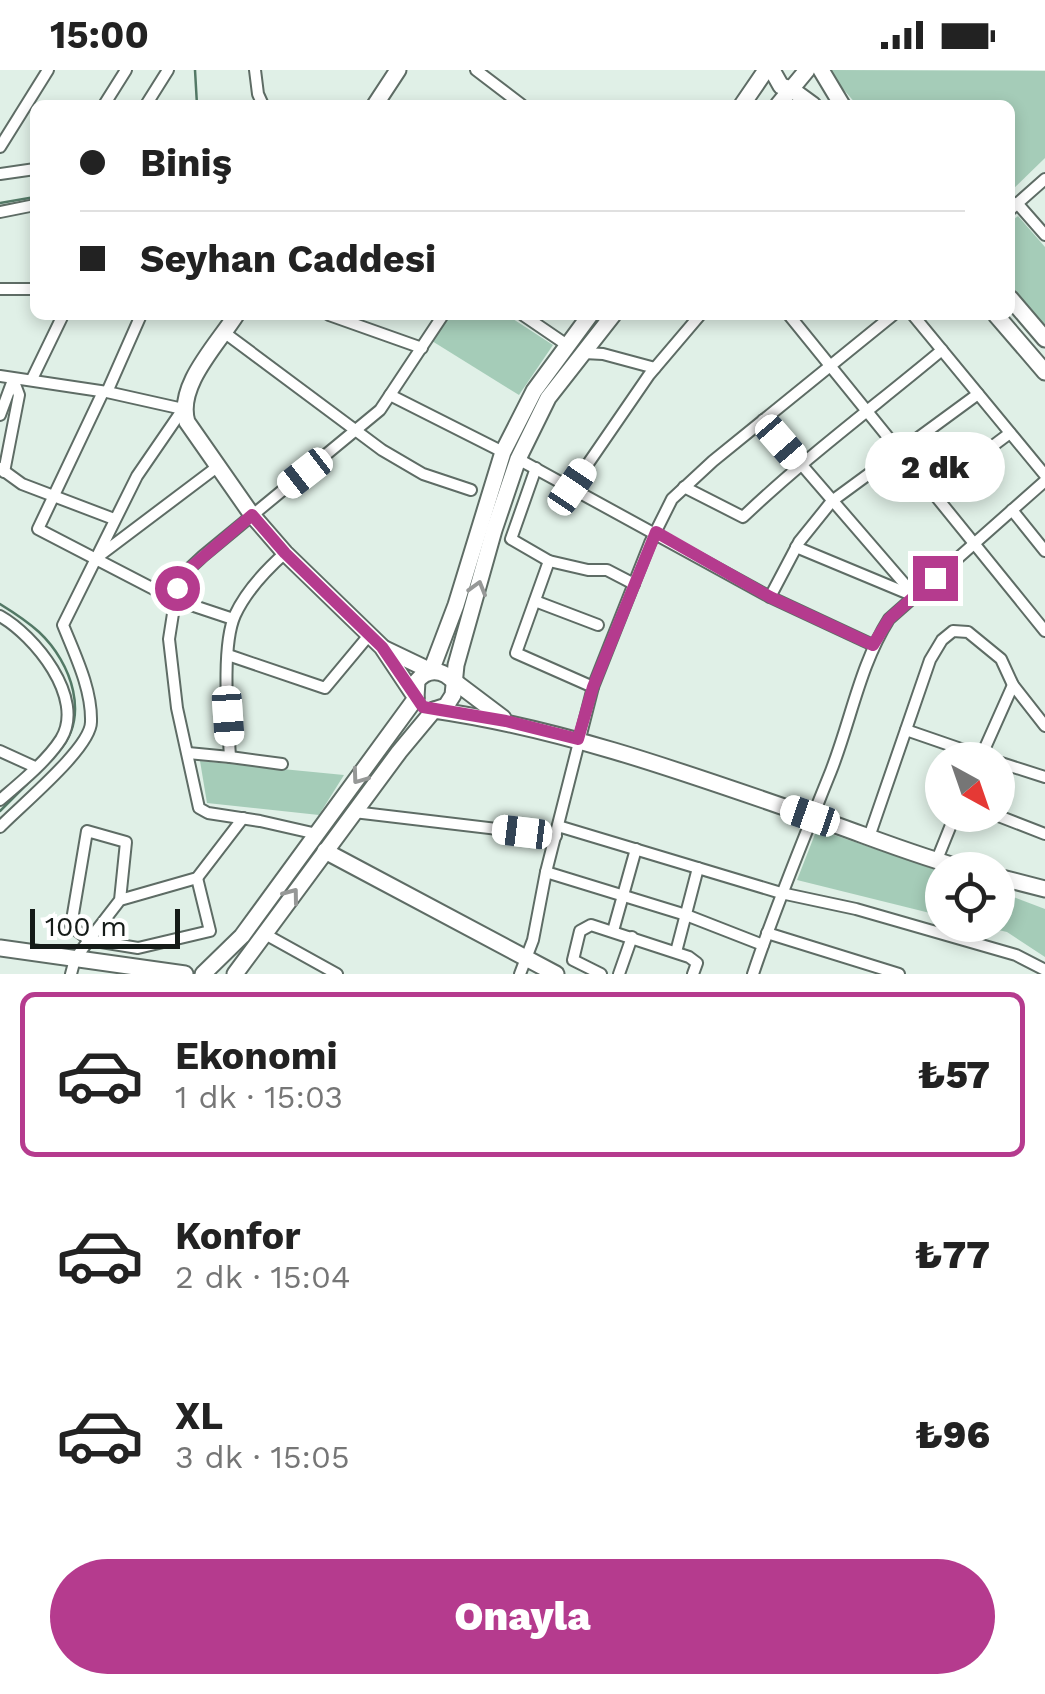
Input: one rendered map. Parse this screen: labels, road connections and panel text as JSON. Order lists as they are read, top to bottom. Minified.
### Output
{"scale_bar":"100 m","north":"bottom right","page":{"status":"15:00","banner":["Biniş","Seyhan Caddesi"],"bubble":"2 dk","scale":"100 m","list":[{"name":"Ekonomi","note":"1 dk · 15:03","value":"₺57"},{"name":"Konfor","note":"2 dk · 15:04","value":"₺77"},{"name":"XL","note":"3 dk · 15:05","value":"₺96"}],"buttons":"Onayla"}}
